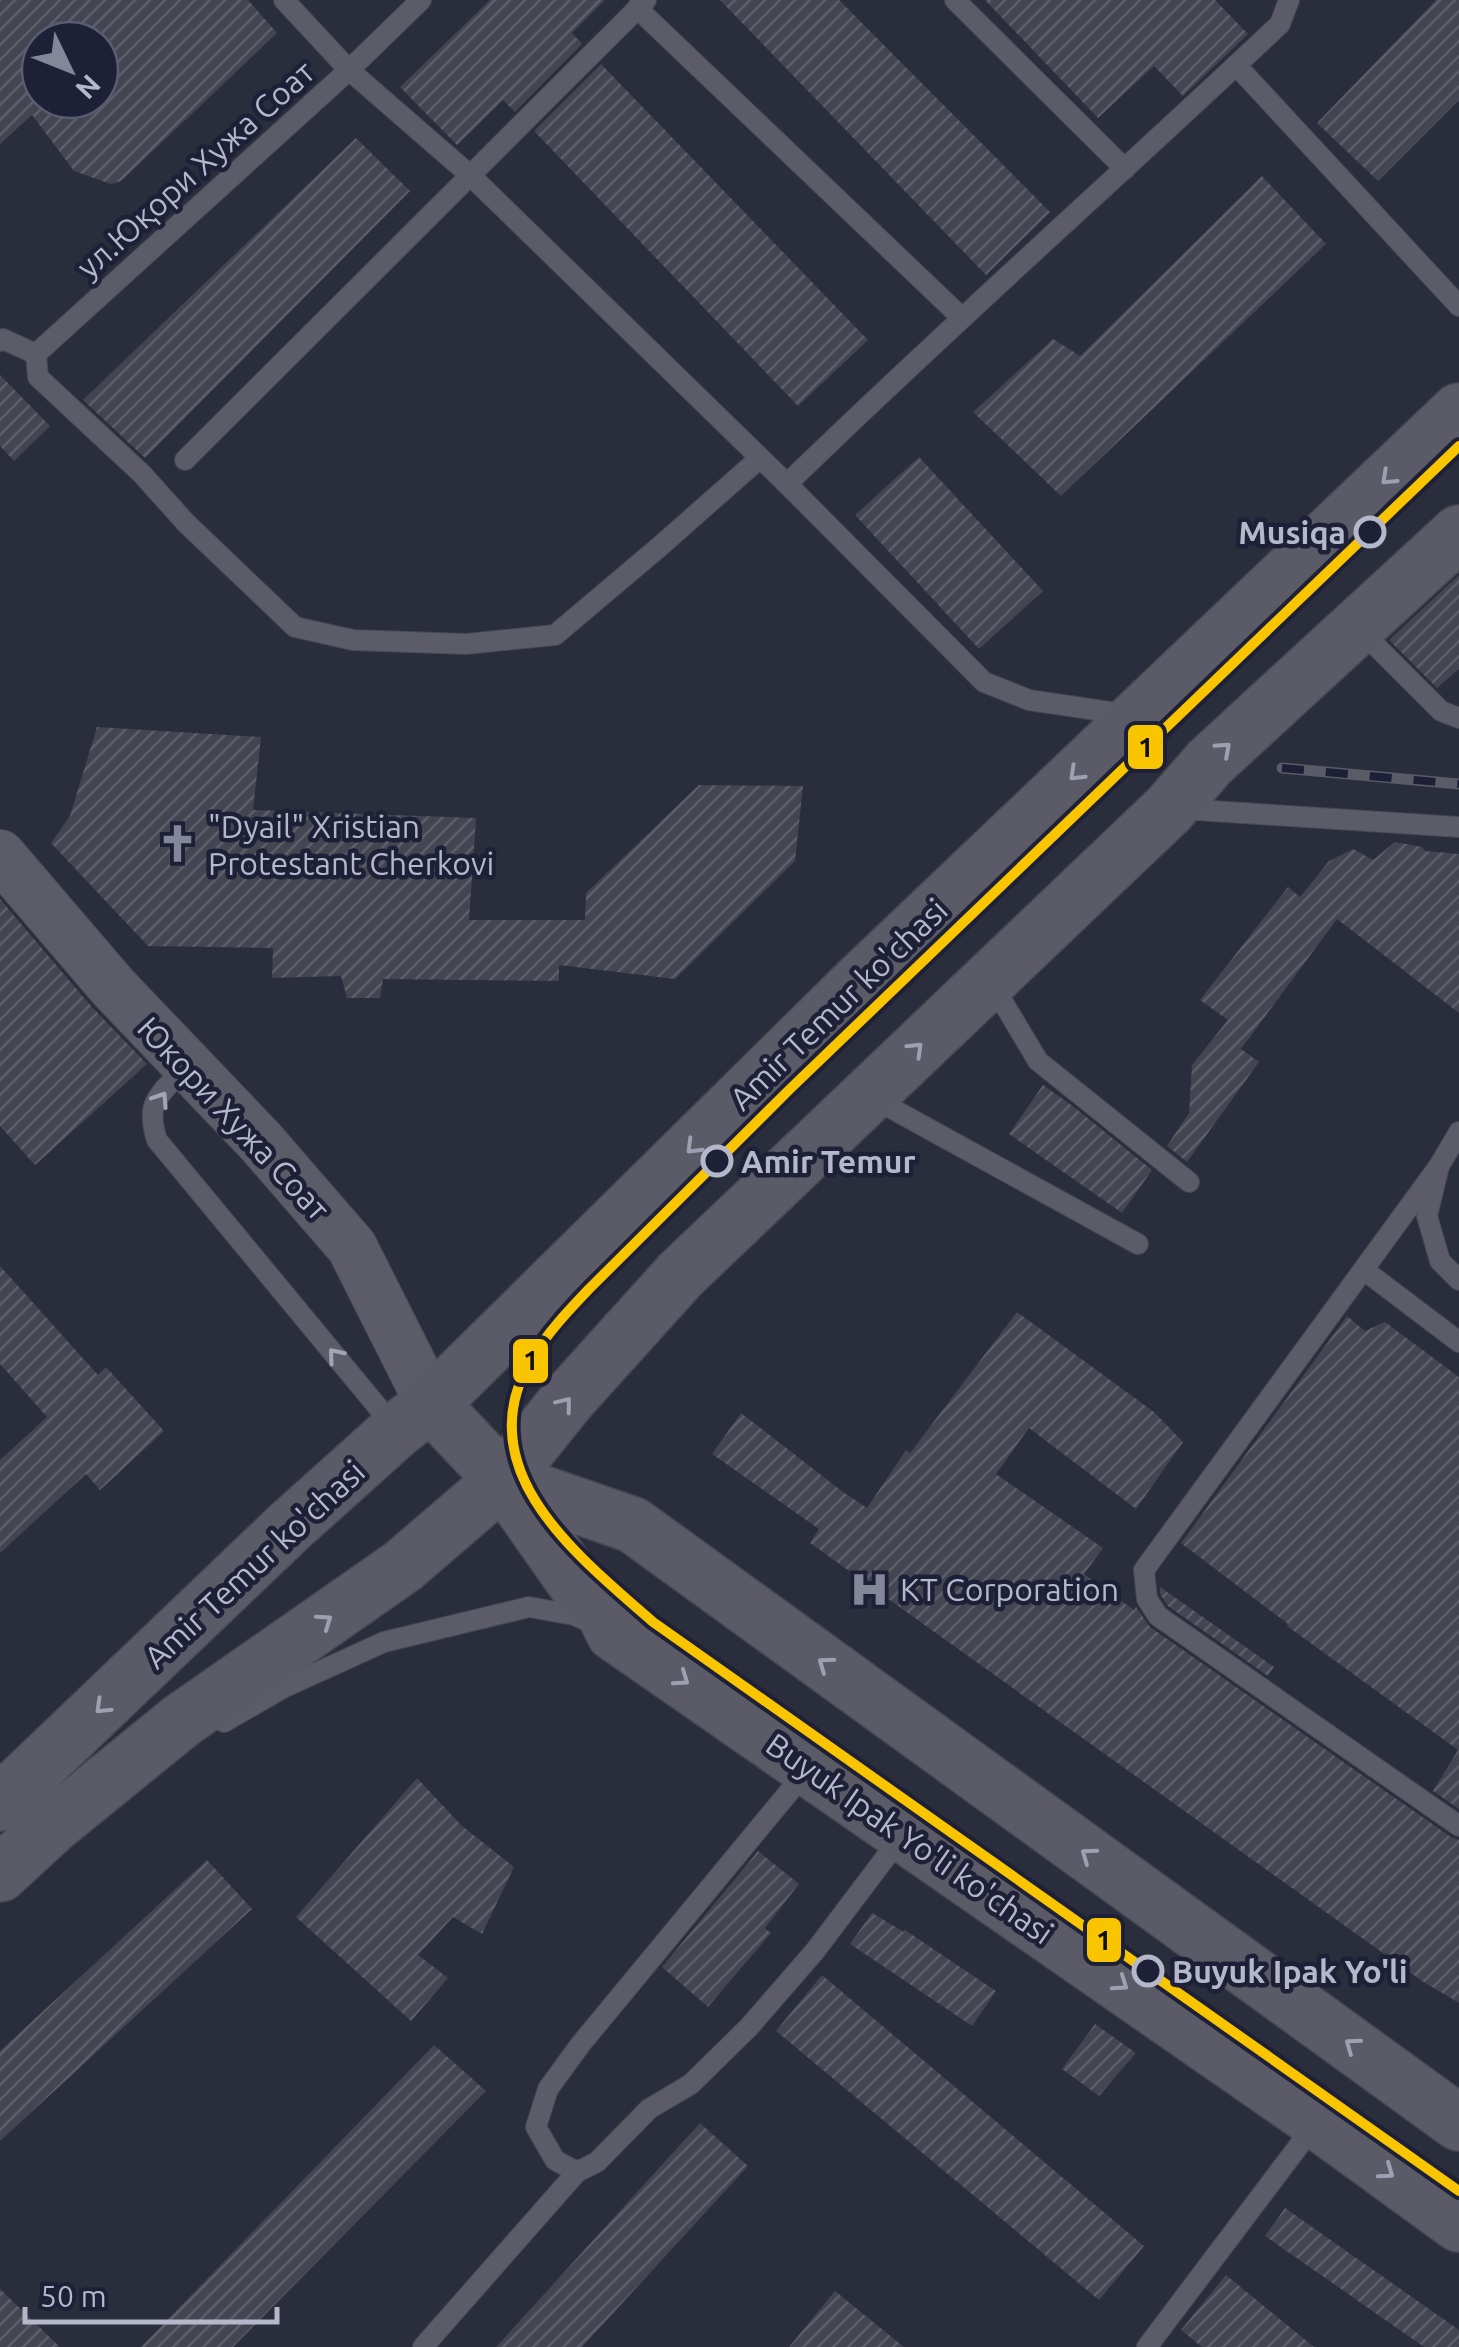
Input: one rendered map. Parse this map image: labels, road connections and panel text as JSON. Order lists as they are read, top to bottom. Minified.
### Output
{"streets":{"main road":["Amir Temur ko'chasi","Buyuk Ipak Yo'li ko'chasi"],"street":["Юкори Хужа Соат"],"lane":["ул.Юқори Хужа Соат"]},"crossings":[["Amir Temur ko'chasi","Юкори Хужа Соат"],["Amir Temur ko'chasi","Buyuk Ipak Yo'li ko'chasi"],["Юкори Хужа Соат","Buyuk Ipak Yo'li ko'chasi"]],"places":{"other":["Musiqa","Amir Temur","Buyuk Ipak Yo'li"],"church":["\"Dyail\" Xristian Protestant Cherkovi"],"hospital":["KT Corporation"]},"lines":["transit line 1"],"scale_bar":"50 m","north":"bottom right"}
